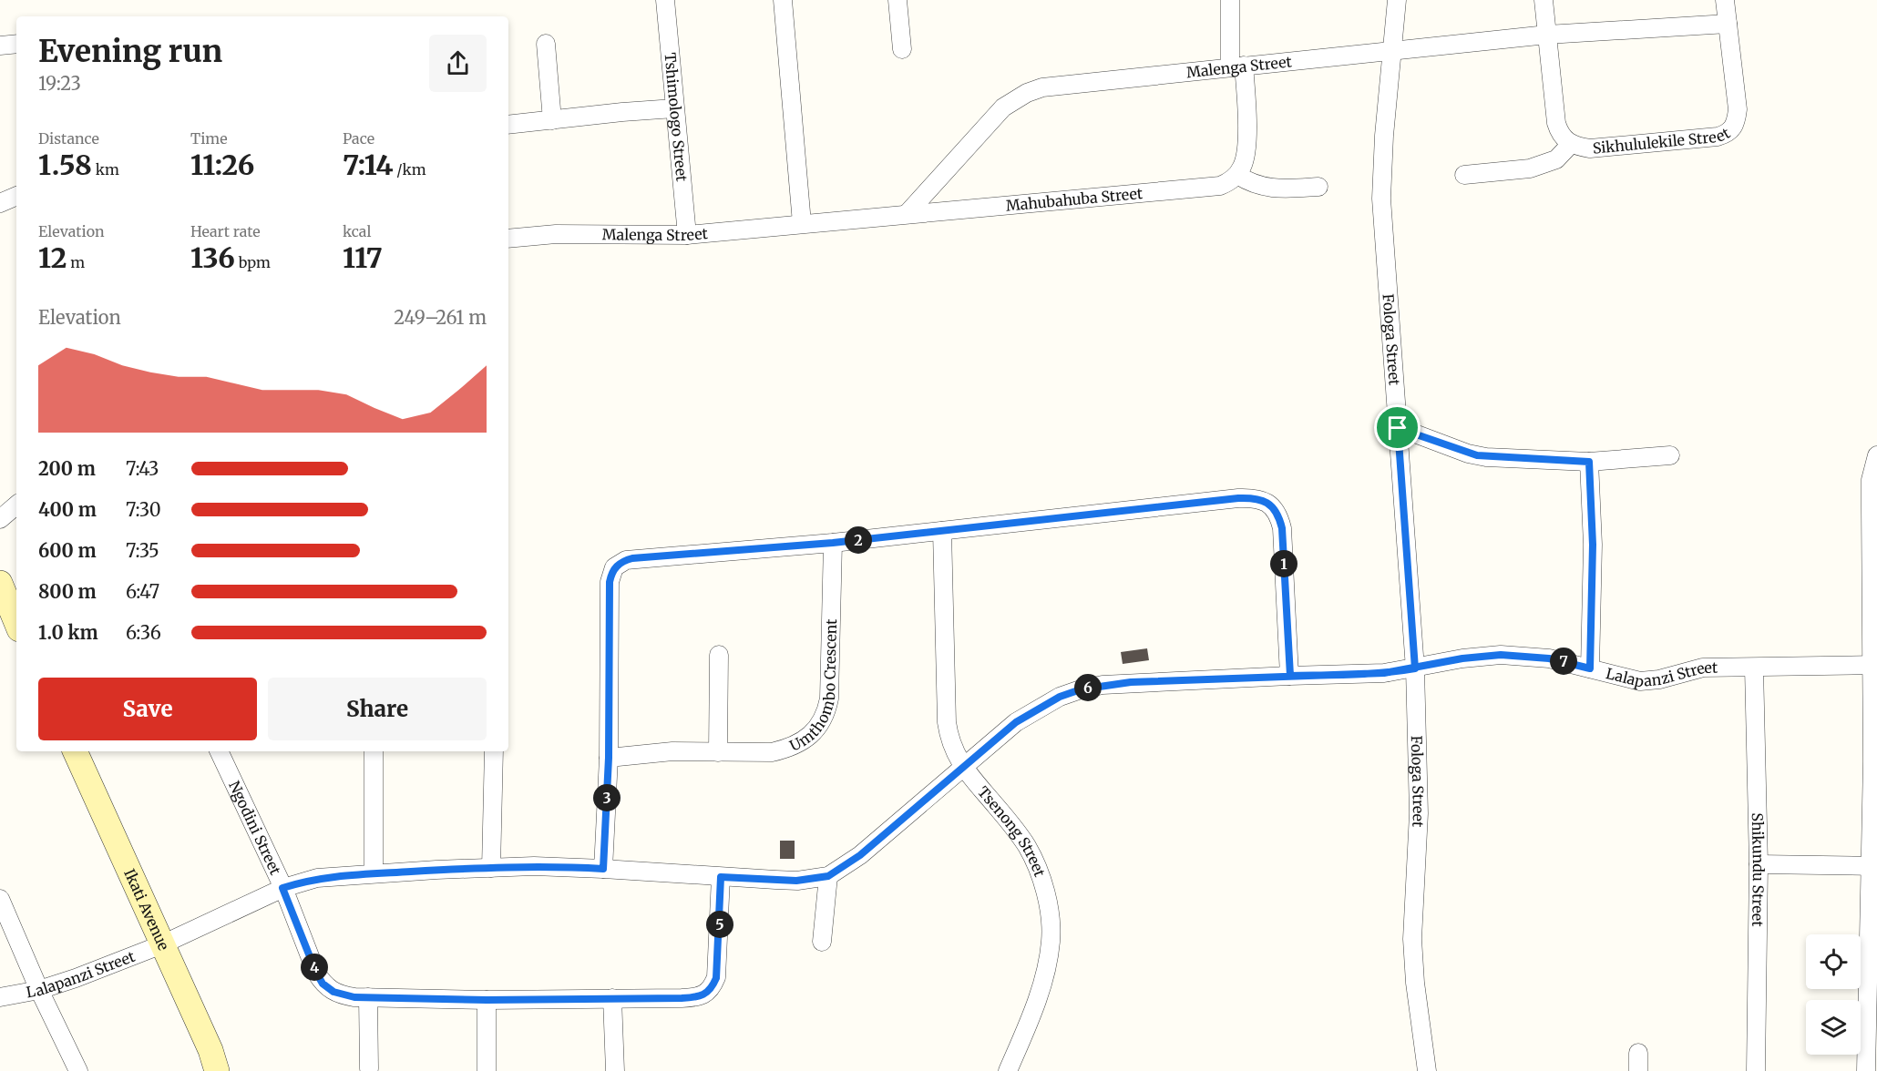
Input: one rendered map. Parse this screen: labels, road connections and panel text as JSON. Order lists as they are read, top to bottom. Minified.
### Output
{"streets":{"street":["Malenga Street","Tshimologo Street","Sikhululekile Street","Mahubahuba Street","Fologa Street","Lalapanzi Street","Umthombo Crescent","Ngodini Street","Tsenong Street","Shikundu Street","Ikati Avenue"]},"crossings":[["Malenga Street","Tshimologo Street"],["Malenga Street","Sikhululekile Street"],["Malenga Street","Mahubahuba Street"],["Malenga Street","Fologa Street"],["Fologa Street","Lalapanzi Street"],["Lalapanzi Street","Ngodini Street"],["Lalapanzi Street","Tsenong Street"],["Lalapanzi Street","Shikundu Street"],["Lalapanzi Street","Ikati Avenue"]],"page":{"heading":["Evening run","19:23"],"stats":[["Distance","1.58 km"],["Time","11:26"],["Pace","7:14 /km"],["Elevation","12 m"],["Heart rate","136 bpm"],["kcal","117"]],"chart":["Elevation","249–261 m"],"list":[{"name":"200 m","note":"7:43"},{"name":"400 m","note":"7:30"},{"name":"600 m","note":"7:35"},{"name":"800 m","note":"6:47"},{"name":"1.0 km","note":"6:36"}],"pins":["2","1","7","6","3","5","4"],"buttons":["Save","Share"]}}
